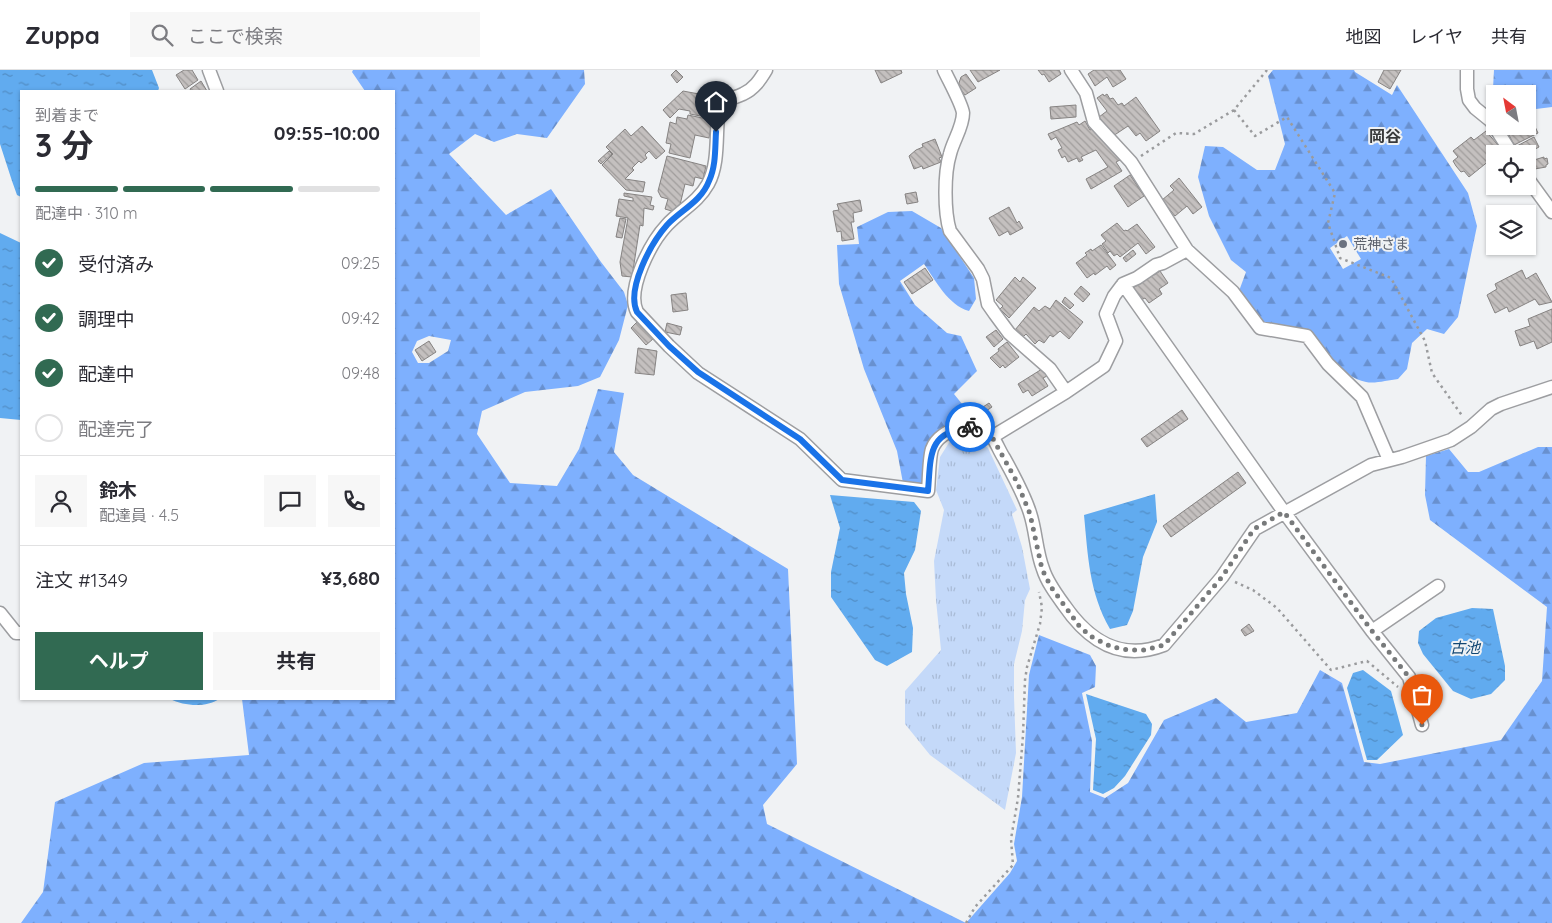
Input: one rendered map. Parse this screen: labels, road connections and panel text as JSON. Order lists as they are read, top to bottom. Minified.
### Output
{"districts":["岡谷"],"water":["古池"],"places":["荒神さま"],"north":"top left","page":{"header":"Zuppa","search":"ここで検索","nav":["地図","レイヤ","共有"],"heading":["3 分","到着まで","09:55–10:00"],"panel":["鈴木","配達員 · 4.5","注文 #1349","¥3,680"],"bar":"配達中 · 310 m","list":[["受付済み","09:25"],["調理中","09:42"],["配達中","09:48"],"配達完了"],"buttons":["ヘルプ","共有"]}}
